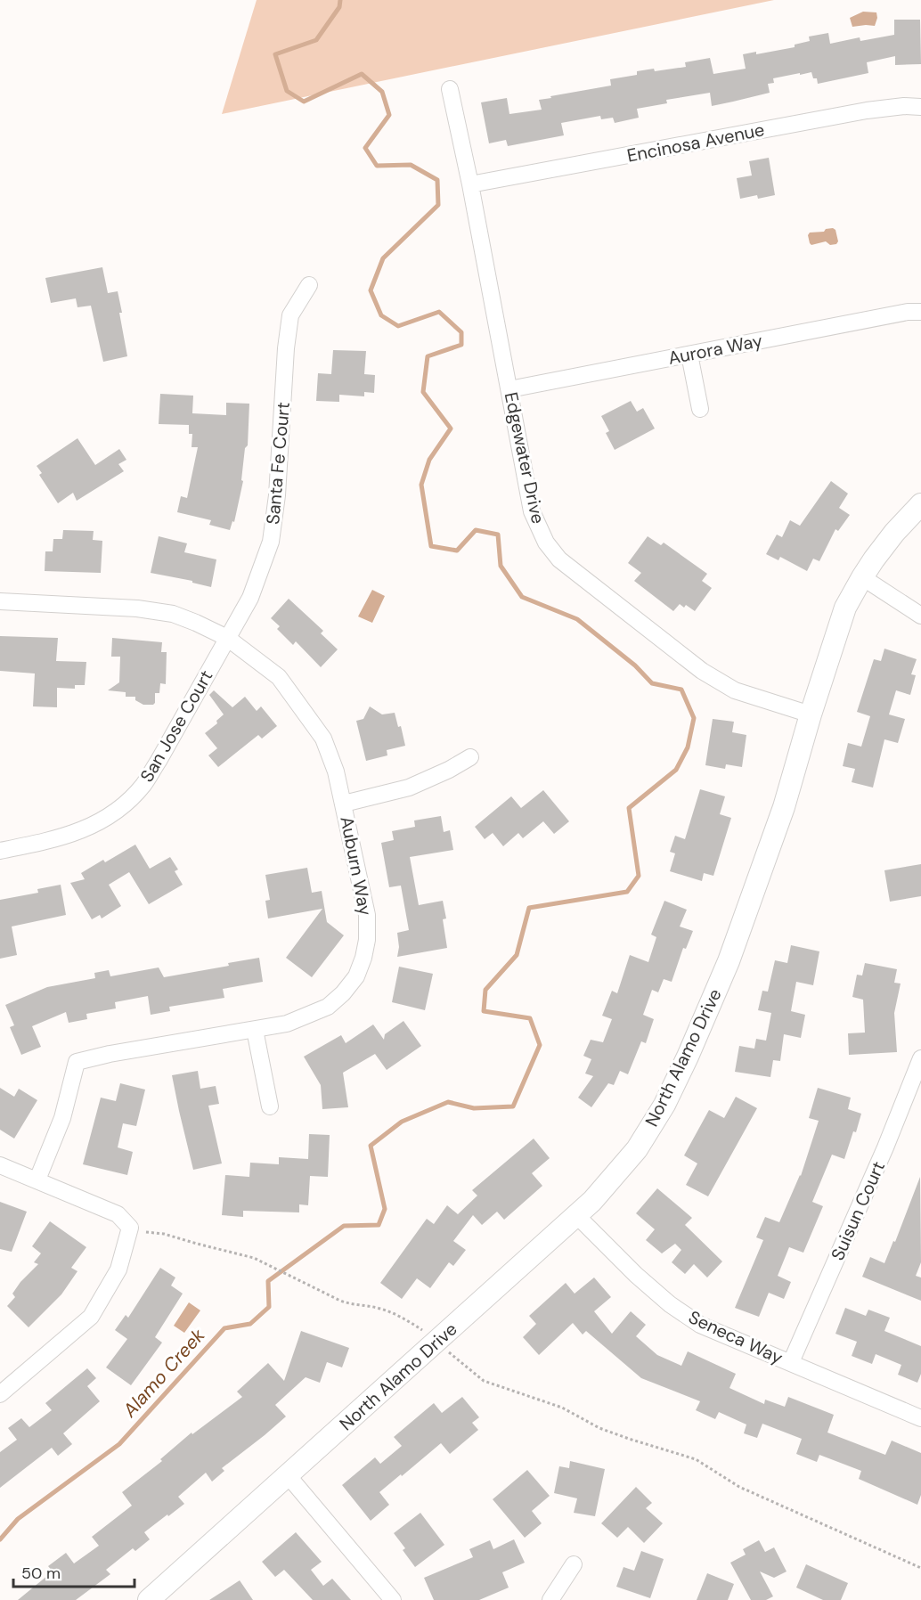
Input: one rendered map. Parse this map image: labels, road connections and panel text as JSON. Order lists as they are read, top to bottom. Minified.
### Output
{"streets":{"street":["Encinosa Avenue","Aurora Way","Edgewater Drive","Santa Fe Court","San Jose Court","Auburn Way","North Alamo Drive","Suisun Court","Seneca Way"]},"crossings":[["Encinosa Avenue","Edgewater Drive"],["Aurora Way","Edgewater Drive"],["Edgewater Drive","North Alamo Drive"],["Santa Fe Court","San Jose Court"],["Santa Fe Court","Auburn Way"],["San Jose Court","Auburn Way"],["North Alamo Drive","Seneca Way"],["Suisun Court","Seneca Way"]],"water":["Alamo Creek"],"scale_bar":"50 m"}
